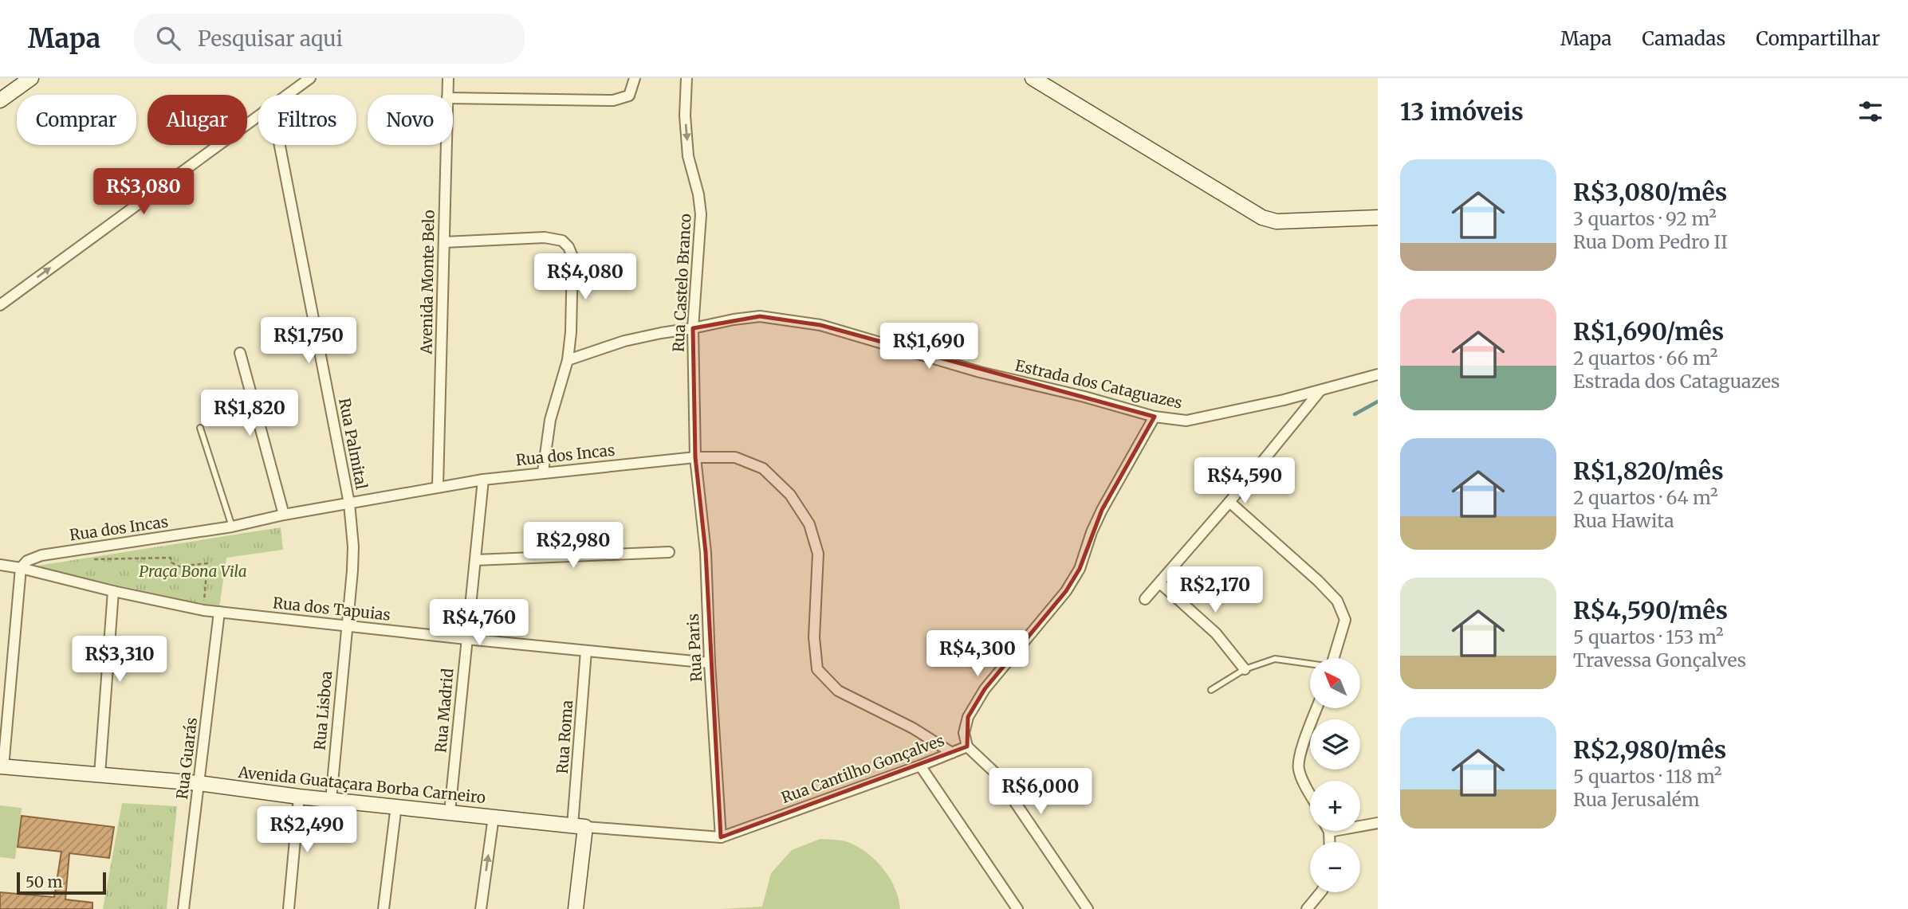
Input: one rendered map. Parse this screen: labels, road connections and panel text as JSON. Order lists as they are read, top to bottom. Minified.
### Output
{"streets":{"street":["Avenida Monte Belo","Rua Castelo Branco","Estrada dos Cataguazes","Rua Palmital","Rua dos Incas","Rua dos Tapuias","Rua Paris","Rua Lisboa","Rua Madrid","Rua Roma","Rua Guarás","Rua Cantilho Gonçalves","Avenida Guataçara Borba Carneiro"]},"crossings":[["Avenida Monte Belo","Rua dos Incas"],["Rua Castelo Branco","Estrada dos Cataguazes"],["Rua Castelo Branco","Rua dos Incas"],["Rua Castelo Branco","Rua Paris"],["Estrada dos Cataguazes","Rua Cantilho Gonçalves"],["Rua Palmital","Rua dos Incas"],["Rua Palmital","Rua dos Tapuias"],["Rua Palmital","Rua Lisboa"],["Rua dos Incas","Rua dos Tapuias"],["Rua dos Incas","Rua Paris"],["Rua dos Incas","Rua Madrid"],["Rua dos Incas","Rua Cantilho Gonçalves"],["Rua dos Tapuias","Rua Paris"],["Rua dos Tapuias","Rua Lisboa"],["Rua dos Tapuias","Rua Madrid"],["Rua dos Tapuias","Rua Roma"],["Rua dos Tapuias","Rua Guarás"],["Rua Paris","Rua Cantilho Gonçalves"],["Rua Paris","Avenida Guataçara Borba Carneiro"],["Rua Lisboa","Avenida Guataçara Borba Carneiro"],["Rua Madrid","Avenida Guataçara Borba Carneiro"],["Rua Roma","Avenida Guataçara Borba Carneiro"],["Rua Guarás","Avenida Guataçara Borba Carneiro"],["Rua Cantilho Gonçalves","Avenida Guataçara Borba Carneiro"]],"one_way":["Rua Castelo Branco"],"parks":["Praça Bona Vila"],"scale_bar":"50 m","north":"top left","page":{"header":"Mapa","search":"Pesquisar aqui","nav":["Mapa","Camadas","Compartilhar"],"heading":"13 imóveis","chip":["Comprar","Alugar","Filtros","Novo"],"list":[{"name":"R$3,080/mês","note":"3 quartos · 92 m² · Rua Dom Pedro II"},{"name":"R$1,690/mês","note":"2 quartos · 66 m² · Estrada dos Cataguazes"},{"name":"R$1,820/mês","note":"2 quartos · 64 m² · Rua Hawita"},{"name":"R$4,590/mês","note":"5 quartos · 153 m² · Travessa Gonçalves"},{"name":"R$2,980/mês","note":"5 quartos · 118 m² · Rua Jerusalém"}],"price":["R$3,080","R$4,080","R$1,750","R$1,690","R$1,820","R$4,590","R$2,980","R$2,170","R$4,760","R$4,300","R$3,310","R$6,000","R$2,490"],"map_buttons":["+","−"],"scale":"50 m"}}
